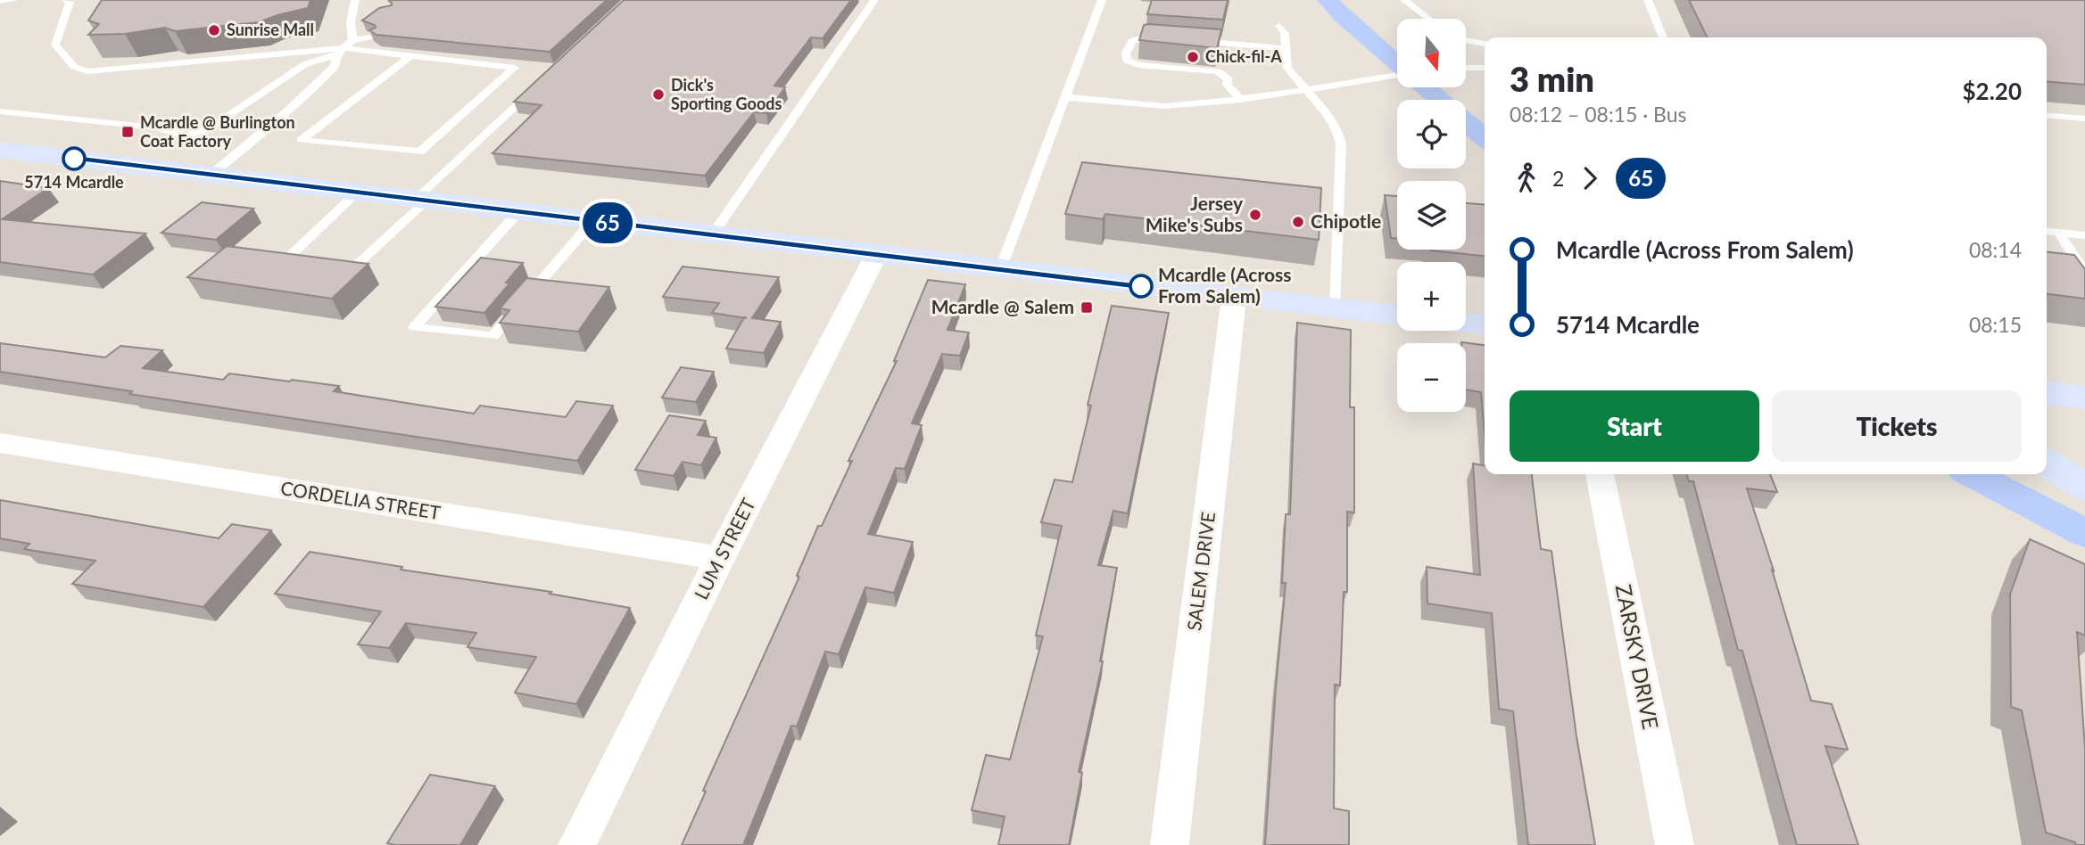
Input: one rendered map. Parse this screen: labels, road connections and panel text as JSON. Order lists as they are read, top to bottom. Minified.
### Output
{"streets":{"street":["CORDELIA STREET","LUM STREET","SALEM DRIVE","ZARSKY DRIVE"]},"crossings":[["CORDELIA STREET","LUM STREET"]],"places":{"other":["Sunrise Mall","Chick-fil-A","Dick's Sporting Goods","5714 Mcardle","Jersey Mike's Subs","Chipotle","Mcardle (Across From Salem)"],"transit":["Mcardle @ Burlington Coat Factory","Mcardle @ Salem"]},"lines":["bus line 65"],"north":"bottom","page":{"on_map":"65","map_buttons":["+","−"],"heading":["3 min","08:12 – 08:15 · Bus","$2.20"],"legs":["2","65"],"list":[{"name":"Mcardle (Across From Salem)","value":"08:14"},{"name":"5714 Mcardle","value":"08:15"}],"buttons":["Start","Tickets"]}}
